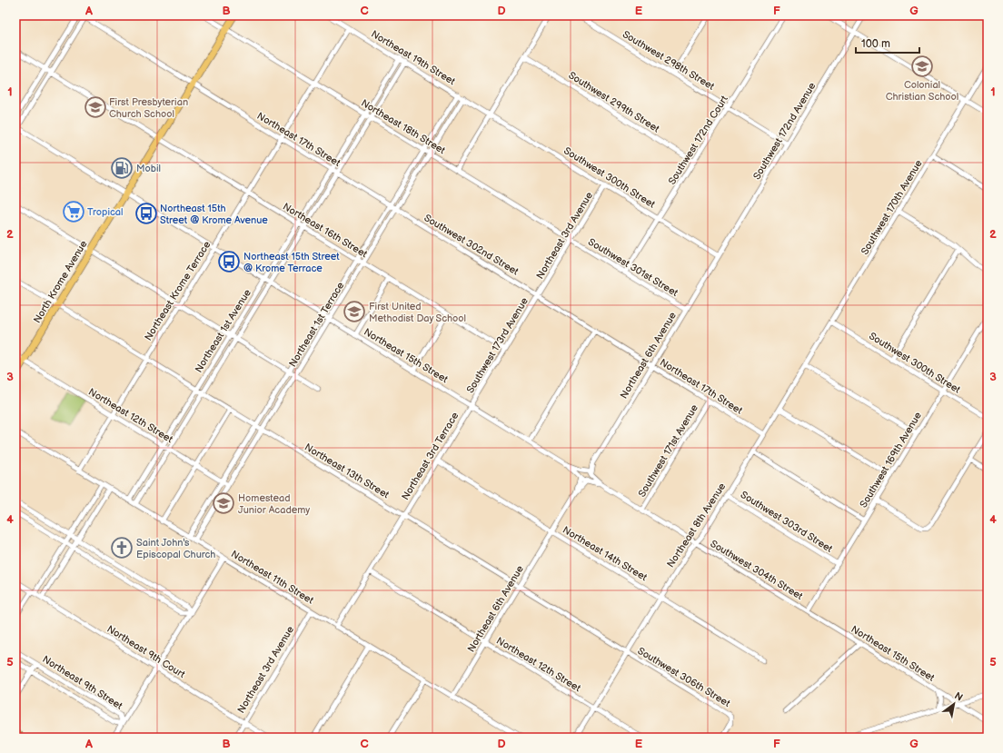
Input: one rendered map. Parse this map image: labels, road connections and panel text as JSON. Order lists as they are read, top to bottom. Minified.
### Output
{"streets":{"highway":["North Krome Avenue"],"street":["Northeast 19th Street","Southwest 298th Street","Southwest 299th Street","Northeast 18th Street","Southwest 172nd Avenue","Northeast 17th Street","Southwest 172nd Court","Southwest 300th Street","Southwest 170th Avenue","Northeast 16th Street","Northeast 3rd Avenue","Southwest 302nd Street","Southwest 301st Street","Northeast Krome Terrace","Northeast 1st Terrace","Northeast 1st Avenue","Southwest 173rd Avenue","Northeast 15th Street","Northeast 6th Avenue","Northeast 12th Street","Southwest 171st Avenue","Northeast 3rd Terrace","Southwest 169th Avenue","Northeast 13th Street","Southwest 303rd Street","Northeast 8th Avenue","Northeast 14th Street","Southwest 304th Street","Northeast 11th Street","Northeast 9th Court","Southwest 306th Street","Northeast 9th Street"]},"crossings":[["Northeast 19th Street","Southwest 300th Street"],["Northeast 19th Street","Northeast Krome Terrace"],["Northeast 19th Street","Northeast 1st Terrace"],["Northeast 19th Street","Northeast 1st Avenue"],["Southwest 298th Street","Southwest 172nd Avenue"],["Southwest 298th Street","Southwest 172nd Court"],["Southwest 299th Street","Southwest 172nd Court"],["Northeast 18th Street","Northeast 3rd Avenue"],["Northeast 18th Street","Southwest 301st Street"],["Northeast 18th Street","North Krome Avenue"],["Northeast 18th Street","Northeast Krome Terrace"],["Northeast 18th Street","Northeast 1st Terrace"],["Northeast 18th Street","Northeast 1st Avenue"],["Southwest 172nd Avenue","Southwest 300th Street"],["Southwest 172nd Avenue","Northeast 6th Avenue"],["Northeast 17th Street","Northeast 3rd Avenue"],["Northeast 17th Street","Southwest 302nd Street"],["Northeast 17th Street","North Krome Avenue"],["Northeast 17th Street","Northeast Krome Terrace"],["Northeast 17th Street","Northeast 1st Terrace"],["Northeast 17th Street","Northeast 1st Avenue"],["Northeast 17th Street","Southwest 173rd Avenue"],["Northeast 17th Street","Northeast 6th Avenue"],["Northeast 17th Street","Southwest 171st Avenue"],["Northeast 17th Street","Northeast 8th Avenue"],["Southwest 172nd Court","Southwest 300th Street"],["Southwest 172nd Court","Southwest 301st Street"],["Southwest 300th Street","Southwest 170th Avenue"],["Southwest 300th Street","Northeast 3rd Avenue"],["Southwest 300th Street","Northeast 6th Avenue"],["Southwest 300th Street","Southwest 169th Avenue"],["Southwest 300th Street","Northeast 8th Avenue"],["Southwest 170th Avenue","Northeast 8th Avenue"],["Northeast 16th Street","North Krome Avenue"],["Northeast 16th Street","Northeast Krome Terrace"],["Northeast 16th Street","Northeast 1st Terrace"],["Northeast 16th Street","Northeast 1st Avenue"],["Northeast 3rd Avenue","Southwest 302nd Street"],["Northeast 3rd Avenue","Southwest 301st Street"],["Northeast 3rd Avenue","Southwest 173rd Avenue"],["Northeast 3rd Avenue","Northeast 11th Street"],["Northeast 3rd Avenue","Northeast 9th Court"],["Southwest 302nd Street","Northeast 1st Terrace"],["Southwest 302nd Street","Southwest 173rd Avenue"],["Southwest 301st Street","Northeast 6th Avenue"],["North Krome Avenue","Northeast 15th Street"],["North Krome Avenue","Northeast 12th Street"],["North Krome Avenue","Northeast 13th Street"],["Northeast Krome Terrace","Northeast 15th Street"],["Northeast Krome Terrace","Northeast 12th Street"],["Northeast Krome Terrace","Northeast 13th Street"],["Northeast Krome Terrace","Northeast 11th Street"],["Northeast 1st Terrace","Northeast 15th Street"],["Northeast 1st Terrace","Northeast 12th Street"],["Northeast 1st Terrace","Northeast 13th Street"],["Northeast 1st Terrace","Northeast 11th Street"],["Northeast 1st Avenue","Northeast 15th Street"],["Northeast 1st Avenue","Northeast 12th Street"],["Northeast 1st Avenue","Northeast 13th Street"],["Northeast 1st Avenue","Northeast 11th Street"],["Southwest 173rd Avenue","Northeast 15th Street"],["Southwest 173rd Avenue","Northeast 3rd Terrace"],["Northeast 15th Street","Northeast 6th Avenue"],["Northeast 15th Street","Northeast 3rd Terrace"],["Northeast 15th Street","Southwest 169th Avenue"],["Northeast 15th Street","Southwest 304th Street"],["Northeast 6th Avenue","Northeast 12th Street"],["Northeast 6th Avenue","Northeast 13th Street"],["Northeast 6th Avenue","Northeast 14th Street"],["Northeast 6th Avenue","Northeast 11th Street"],["Northeast 12th Street","Northeast 8th Avenue"],["Northeast 3rd Terrace","Northeast 13th Street"],["Northeast 3rd Terrace","Northeast 14th Street"],["Southwest 169th Avenue","Southwest 303rd Street"],["Southwest 169th Avenue","Southwest 304th Street"],["Northeast 13th Street","Northeast 8th Avenue"],["Northeast 13th Street","Southwest 306th Street"],["Southwest 303rd Street","Northeast 8th Avenue"],["Northeast 8th Avenue","Northeast 14th Street"],["Northeast 8th Avenue","Southwest 304th Street"],["Northeast 8th Avenue","Southwest 306th Street"]],"places":{"school or university":["Colonial Christian School","First Presbyterian Church School","First United Methodist Day School","Homestead Junior Academy"],"fuel station":["Mobil"],"supermarket":["Tropical"],"bus stop":["Northeast 15th Street @ Krome Avenue","Northeast 15th Street @ Krome Terrace"],"church":["Saint John's Episcopal Church"]},"scale_bar":"100 m","north":"top right","grid":{"columns":["A","B","C","D","E","F","G"],"rows":["1","2","3","4","5"]}}
